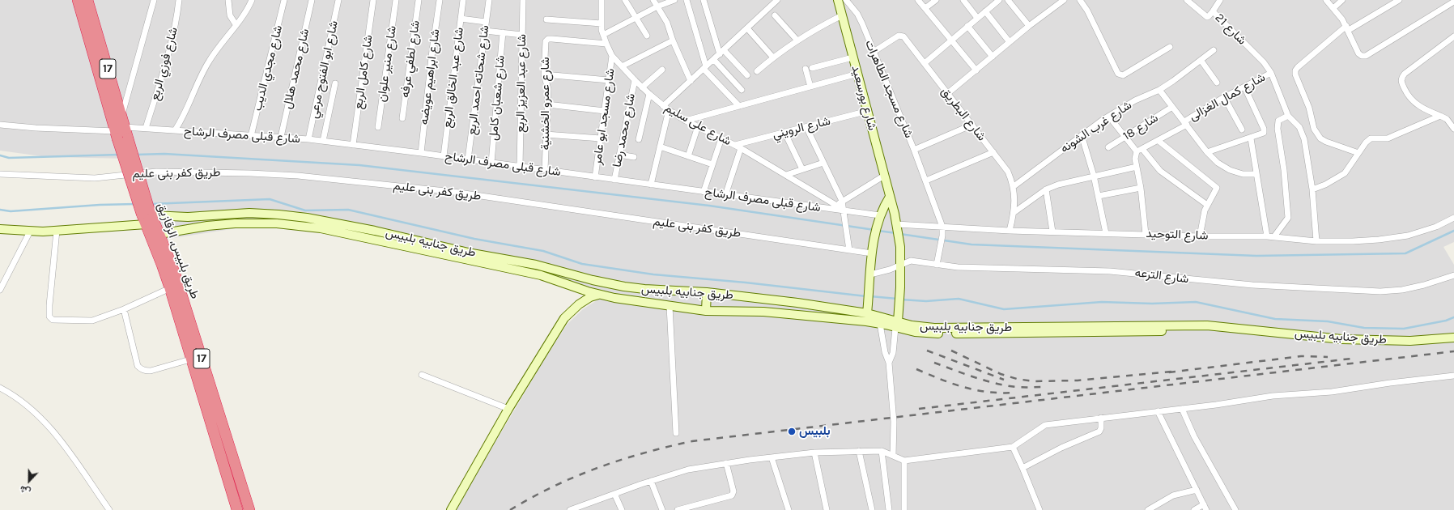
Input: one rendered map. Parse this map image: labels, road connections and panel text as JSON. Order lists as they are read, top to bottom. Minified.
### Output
{"streets":{"highway":["17","طريق بلبيس, الزقازيق"],"main road":["شارع بورسعيد","طريق جنابيه بلبيس"],"street":["شارع 21","شارع لطفي عرفه","شارع فوزي الربع","شارع منير علوان","شارع مجدي الديب","شارع محمد هلال","شارع ابو الفتوح مرعي","شارع كامل الربع","شارع ابراهيم عويضه","شارع عبد الخالق الربع","شارع شحاته احمد الربع","شارع عبد العزيز الربع","شارع مسجد الطاهرات","شارع كمال الغزالى","شارع شعبان كامل","شارع عمرو الخشنية","شارع البطريق","شارع مسجد ابو عامر","شارع على سليم","شارع غرب الشونه","شارع 18","شارع الرويني","شارع محمد رضا","شارع قبلى مصرف الرشاح","طريق كفر بنى عليم","شارع التوحيد","شارع الترعه"]},"crossings":[["شارع 21","شارع كمال الغزالى"],["شارع فوزي الربع","شارع قبلى مصرف الرشاح"],["شارع مجدي الديب","شارع قبلى مصرف الرشاح"],["شارع محمد هلال","شارع قبلى مصرف الرشاح"],["شارع ابو الفتوح مرعي","شارع قبلى مصرف الرشاح"],["شارع كامل الربع","شارع قبلى مصرف الرشاح"],["شارع ابراهيم عويضه","شارع قبلى مصرف الرشاح"],["شارع عبد الخالق الربع","شارع قبلى مصرف الرشاح"],["شارع شحاته احمد الربع","شارع قبلى مصرف الرشاح"],["شارع عبد العزيز الربع","شارع قبلى مصرف الرشاح"],["شارع مسجد الطاهرات","شارع البطريق"],["شارع مسجد الطاهرات","شارع التوحيد"],["شارع مسجد الطاهرات","شارع الترعه"],["شارع كمال الغزالى","شارع غرب الشونه"],["شارع كمال الغزالى","شارع 18"],["شارع شعبان كامل","شارع قبلى مصرف الرشاح"],["شارع بورسعيد","شارع الرويني"],["شارع بورسعيد","شارع التوحيد"],["شارع بورسعيد","طريق جنابيه بلبيس"],["شارع بورسعيد","شارع الترعه"],["شارع عمرو الخشنية","شارع على سليم"],["شارع عمرو الخشنية","شارع قبلى مصرف الرشاح"],["شارع البطريق","شارع غرب الشونه"],["شارع البطريق","شارع التوحيد"],["شارع مسجد ابو عامر","شارع على سليم"],["شارع مسجد ابو عامر","شارع قبلى مصرف الرشاح"],["شارع على سليم","شارع الرويني"],["شارع على سليم","شارع محمد رضا"],["شارع على سليم","شارع قبلى مصرف الرشاح"],["شارع محمد رضا","شارع قبلى مصرف الرشاح"],["شارع قبلى مصرف الرشاح","طريق بلبيس, الزقازيق"],["طريق جنابيه بلبيس","طريق بلبيس, الزقازيق"]],"places":["بلبيس"],"north":"bottom"}
